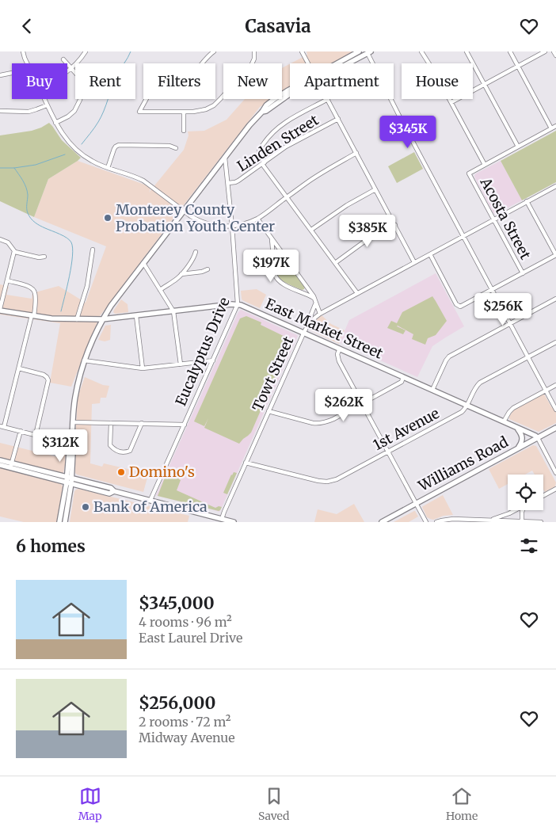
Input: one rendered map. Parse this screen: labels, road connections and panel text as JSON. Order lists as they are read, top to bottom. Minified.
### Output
{"streets":{"main road":["East Market Street","Williams Road"],"street":["Linden Street","Acosta Street","Eucalyptus Drive","Towt Street","1st Avenue"]},"crossings":[["Linden Street","Eucalyptus Drive"],["Acosta Street","Towt Street"],["East Market Street","Eucalyptus Drive"],["East Market Street","Towt Street"],["East Market Street","1st Avenue"],["East Market Street","Williams Road"],["Towt Street","1st Avenue"]],"places":["Monterey County Probation Youth Center","Domino's","Bank of America"],"page":{"header":"Casavia","chip":["Buy","Rent","Filters","New","Apartment","House"],"price":["$345K","$385K","$197K","$256K","$262K","$312K"],"heading":"6 homes","list":[{"name":"$345,000","note":"4 rooms · 96 m² · East Laurel Drive"},{"name":"$256,000","note":"2 rooms · 72 m² · Midway Avenue"}],"tabs":["Map","Saved","Home"]}}
